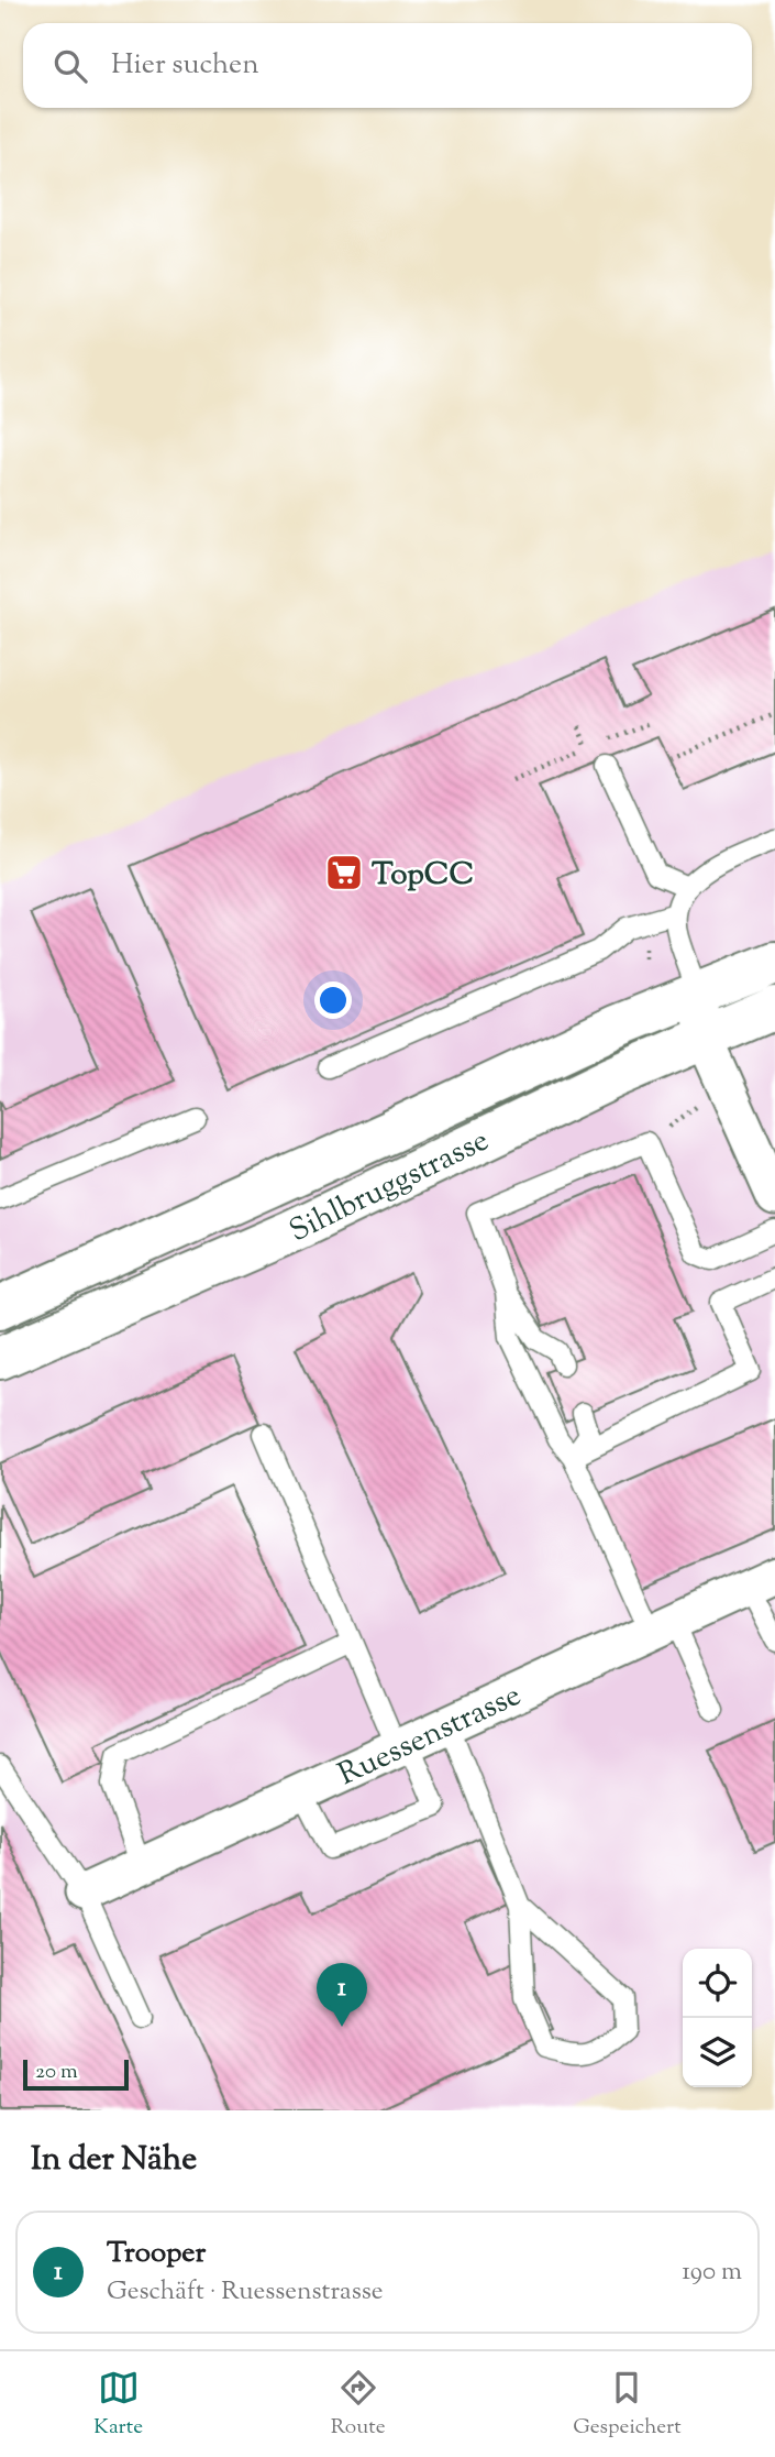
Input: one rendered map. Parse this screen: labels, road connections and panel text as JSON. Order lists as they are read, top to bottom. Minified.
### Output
{"streets":{"main road":["Sihlbruggstrasse"],"street":["Ruessenstrasse"]},"places":{"supermarket":["TopCC"]},"scale_bar":"20 m","page":{"search":"Hier suchen","pins":"1","scale":"20 m","heading":"In der Nähe","list":[{"mark":"1","name":"Trooper","note":"Geschäft · Ruessenstrasse","value":"190 m"}],"nav":["Karte","Route","Gespeichert"]}}
